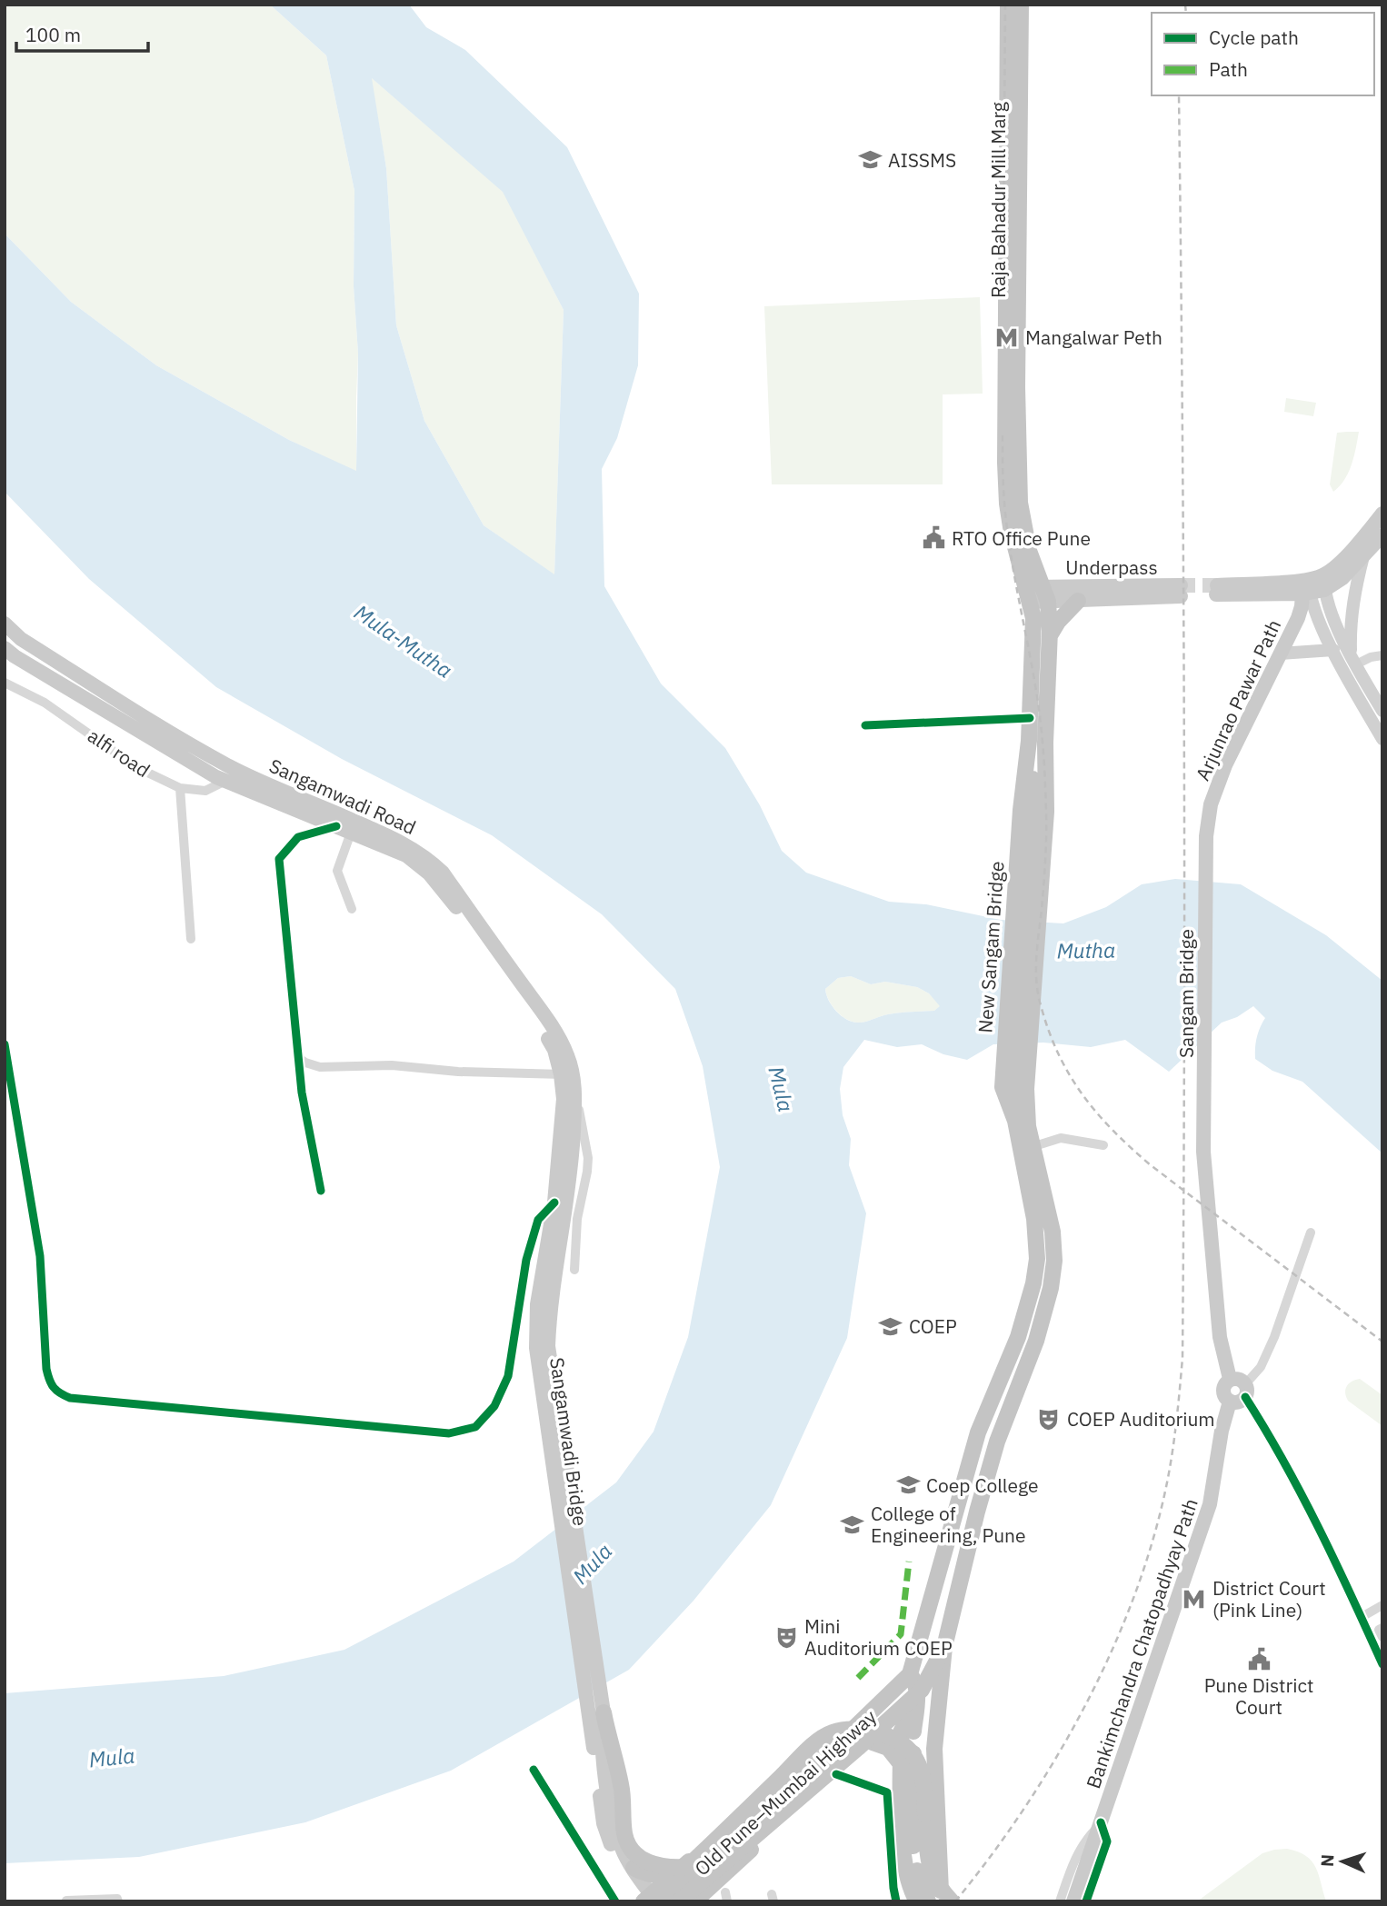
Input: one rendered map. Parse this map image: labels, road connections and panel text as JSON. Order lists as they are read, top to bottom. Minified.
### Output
{"streets":{"highway":["Raja Bahadur Mill Marg","New Sangam Bridge","Old Pune–Mumbai Highway"],"main road":["Underpass","Arjunrao Pawar Path","Sangamwadi Road","Sangam Bridge","Sangamwadi Bridge","Bankimchandra Chatopadhyay Path"],"street":["alfi road"]},"crossings":[["Raja Bahadur Mill Marg","Underpass"],["Raja Bahadur Mill Marg","New Sangam Bridge"],["Arjunrao Pawar Path","Sangam Bridge"],["alfi road","Sangamwadi Road"],["Sangamwadi Road","Sangamwadi Bridge"],["Sangam Bridge","Bankimchandra Chatopadhyay Path"]],"water":["Mula-Mutha","Mutha","Mula"],"places":{"school or university":["AISSMS","COEP","Coep College","College of Engineering, Pune"],"metro station":["Mangalwar Peth","District Court (Pink Line)"],"public building":["RTO Office Pune","Pune District Court"],"theatre":["COEP Auditorium","Mini Auditorium COEP"]},"legend":["Cycle path","Path"],"scale_bar":"100 m","north":"left"}
